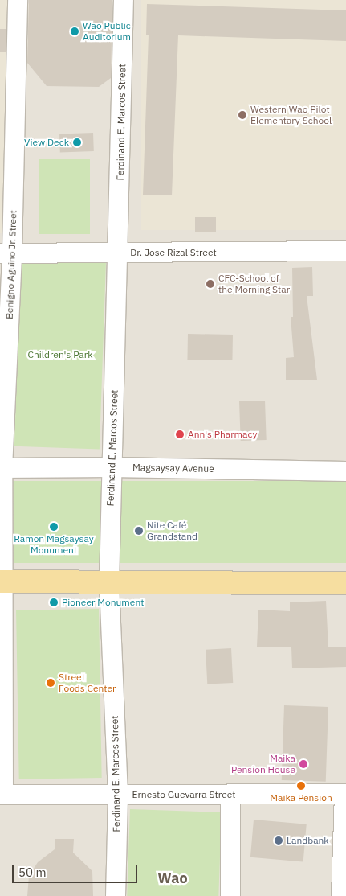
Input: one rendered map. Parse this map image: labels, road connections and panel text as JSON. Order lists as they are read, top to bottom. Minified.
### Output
{"streets":{"street":["Ferdinand E. Marcos Street","Dr. Jose Rizal Street","Benigno Aguino Jr. Street","Magsaysay Avenue","Ernesto Guevarra Street"]},"crossings":[["Ferdinand E. Marcos Street","Dr. Jose Rizal Street"],["Ferdinand E. Marcos Street","Magsaysay Avenue"],["Ferdinand E. Marcos Street","Ernesto Guevarra Street"],["Dr. Jose Rizal Street","Benigno Aguino Jr. Street"],["Benigno Aguino Jr. Street","Magsaysay Avenue"],["Benigno Aguino Jr. Street","Ernesto Guevarra Street"]],"districts":["Wao"],"parks":["Children's Park"],"places":["Wao Public Auditorium","Western Wao Pilot Elementary School","View Deck","CFC-School of the Morning Star","Ann's Pharmacy","Ramon Magsaysay Monument","Nite Café Grandstand","Pioneer Monument","Street Foods Center","Maika Pension House","Maika Pension","Landbank"],"scale_bar":"50 m"}
